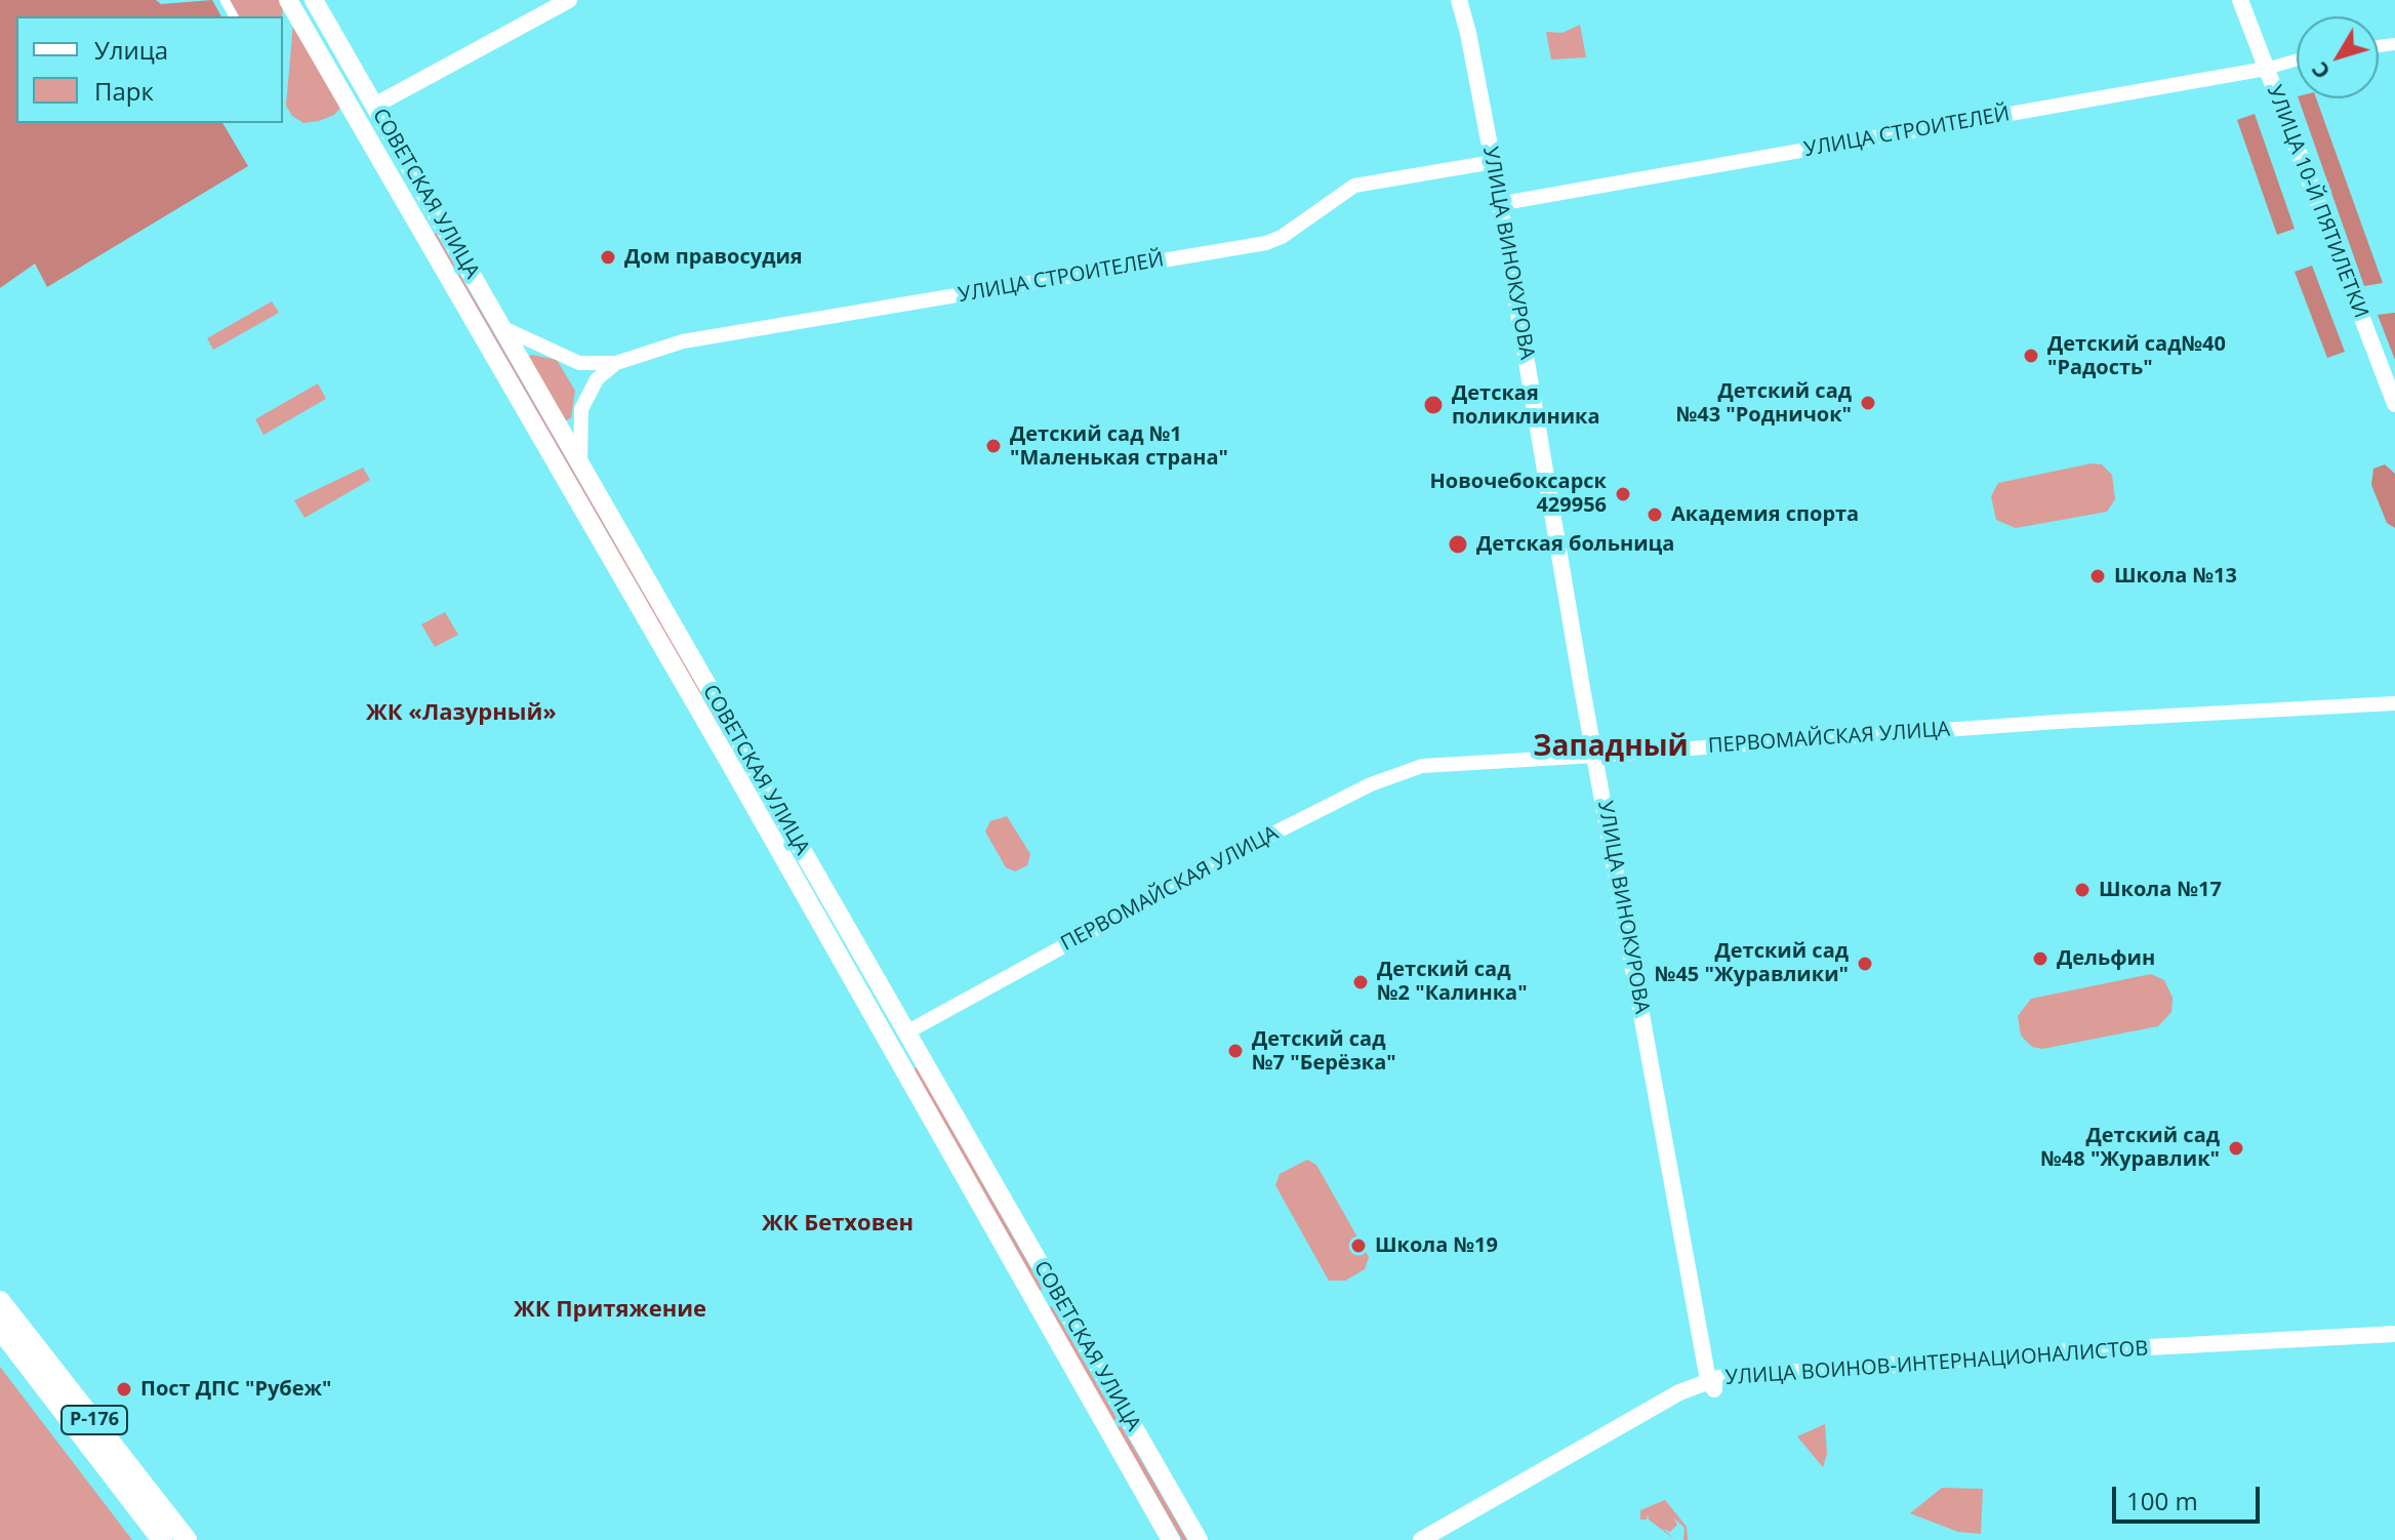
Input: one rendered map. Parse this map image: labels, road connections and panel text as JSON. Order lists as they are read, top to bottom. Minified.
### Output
{"streets":{"highway":["Р-176"],"main road":["СОВЕТСКАЯ УЛИЦА","УЛИЦА 10-Й ПЯТИЛЕТКИ","УЛИЦА ВИНОКУРОВА","ПЕРВОМАЙСКАЯ УЛИЦА","УЛИЦА ВОИНОВ-ИНТЕРНАЦИОНАЛИСТОВ"],"street":["УЛИЦА СТРОИТЕЛЕЙ"]},"crossings":[["УЛИЦА СТРОИТЕЛЕЙ","СОВЕТСКАЯ УЛИЦА"],["УЛИЦА СТРОИТЕЛЕЙ","УЛИЦА 10-Й ПЯТИЛЕТКИ"],["УЛИЦА СТРОИТЕЛЕЙ","УЛИЦА ВИНОКУРОВА"],["СОВЕТСКАЯ УЛИЦА","ПЕРВОМАЙСКАЯ УЛИЦА"],["УЛИЦА ВИНОКУРОВА","ПЕРВОМАЙСКАЯ УЛИЦА"],["УЛИЦА ВИНОКУРОВА","УЛИЦА ВОИНОВ-ИНТЕРНАЦИОНАЛИСТОВ"]],"districts":["ЖК «Лазурный»","Западный","ЖК Бетховен","ЖК Притяжение"],"places":["Дом правосудия","Детский сад№40 \"Радость\"","Детский сад №43 \"Родничок\"","Детская поликлиника","Детский сад №1 \"Маленькая страна\"","Новочебоксарск 429956","Академия спорта","Детская больница","Школа №13","Школа №17","Дельфин","Детский сад №45 \"Журавлики\"","Детский сад №2 \"Калинка\"","Детский сад №7 \"Берёзка\"","Детский сад №48 \"Журавлик\"","Школа №19","Пост ДПС \"Рубеж\""],"legend":["Улица","Парк"],"scale_bar":"100 m","north":"bottom left"}
